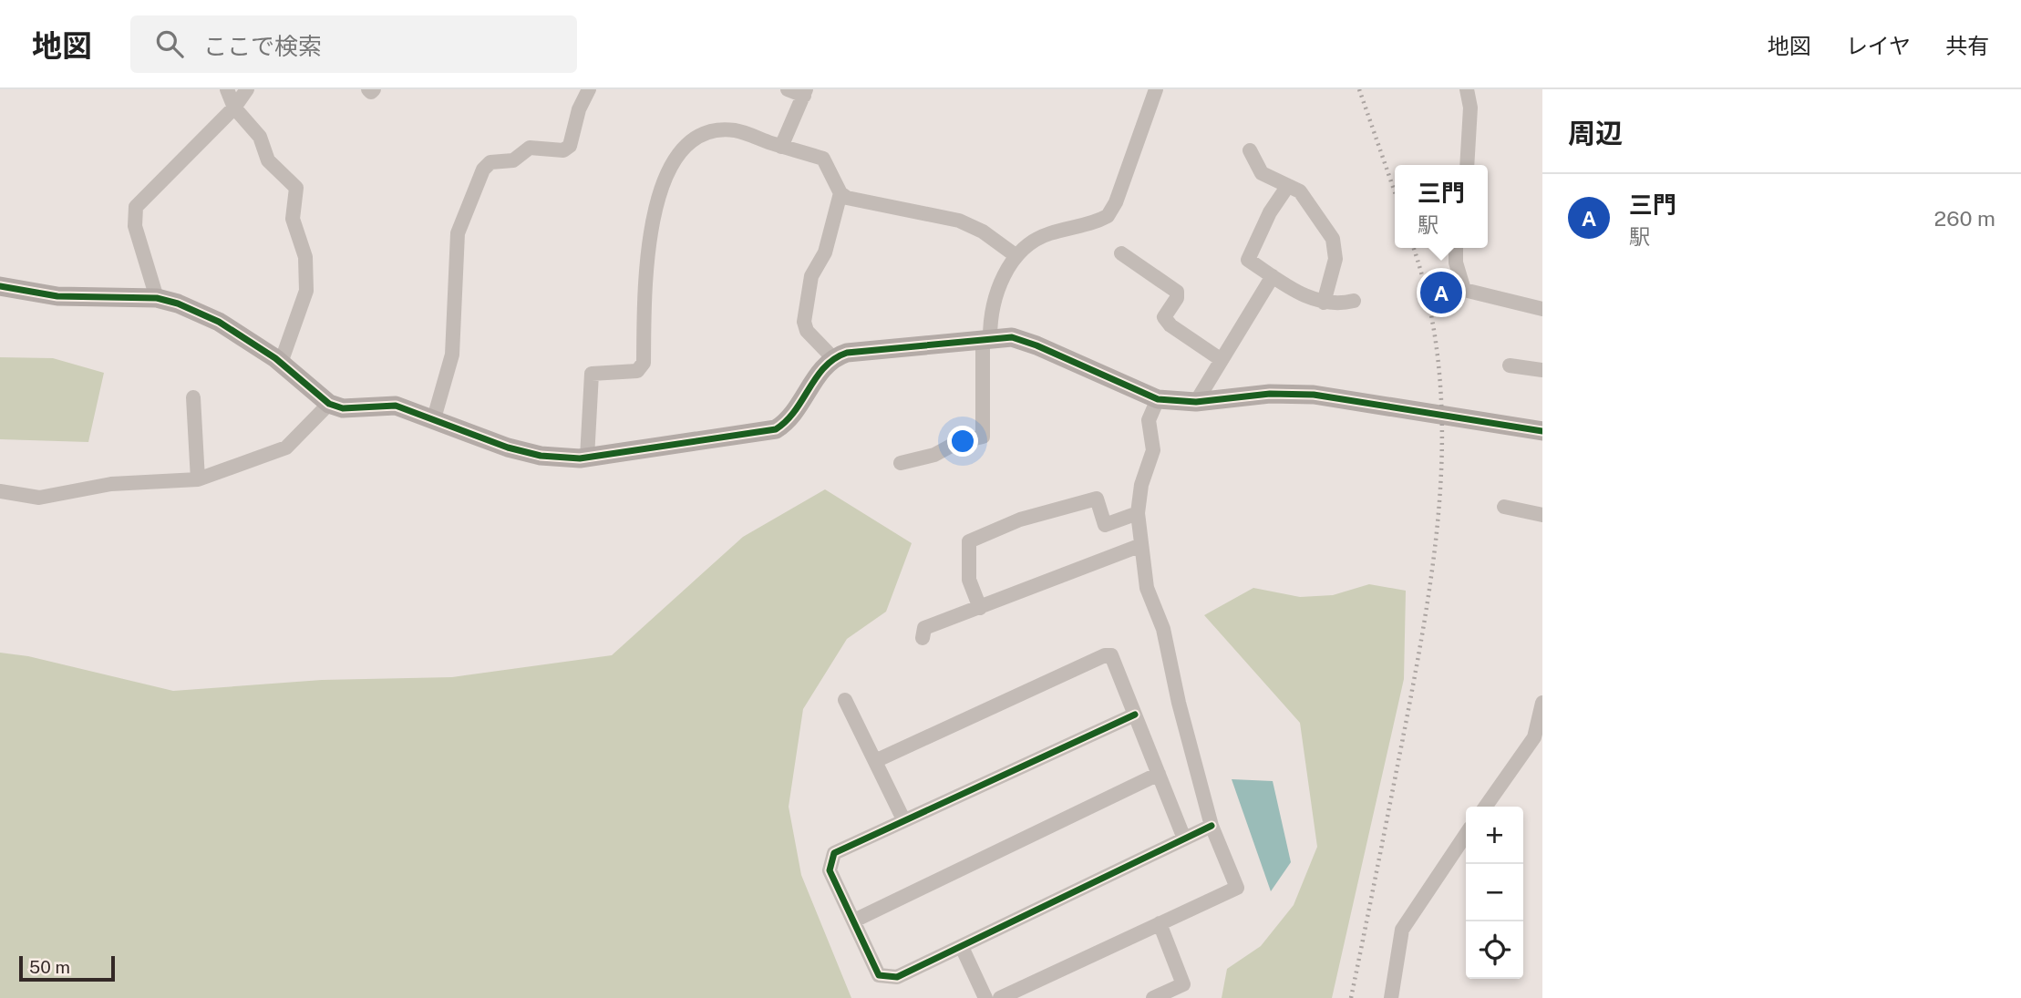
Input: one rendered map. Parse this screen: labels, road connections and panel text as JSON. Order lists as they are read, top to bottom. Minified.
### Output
{"scale_bar":"50 m","page":{"header":"地図","search":"ここで検索","nav":["地図","レイヤ","共有"],"heading":"周辺","popup":["三門","駅"],"list":[{"mark":"A","name":"三門","note":"駅","value":"260 m"}],"pins":"A","map_buttons":["+","−"],"scale":"50 m"}}
